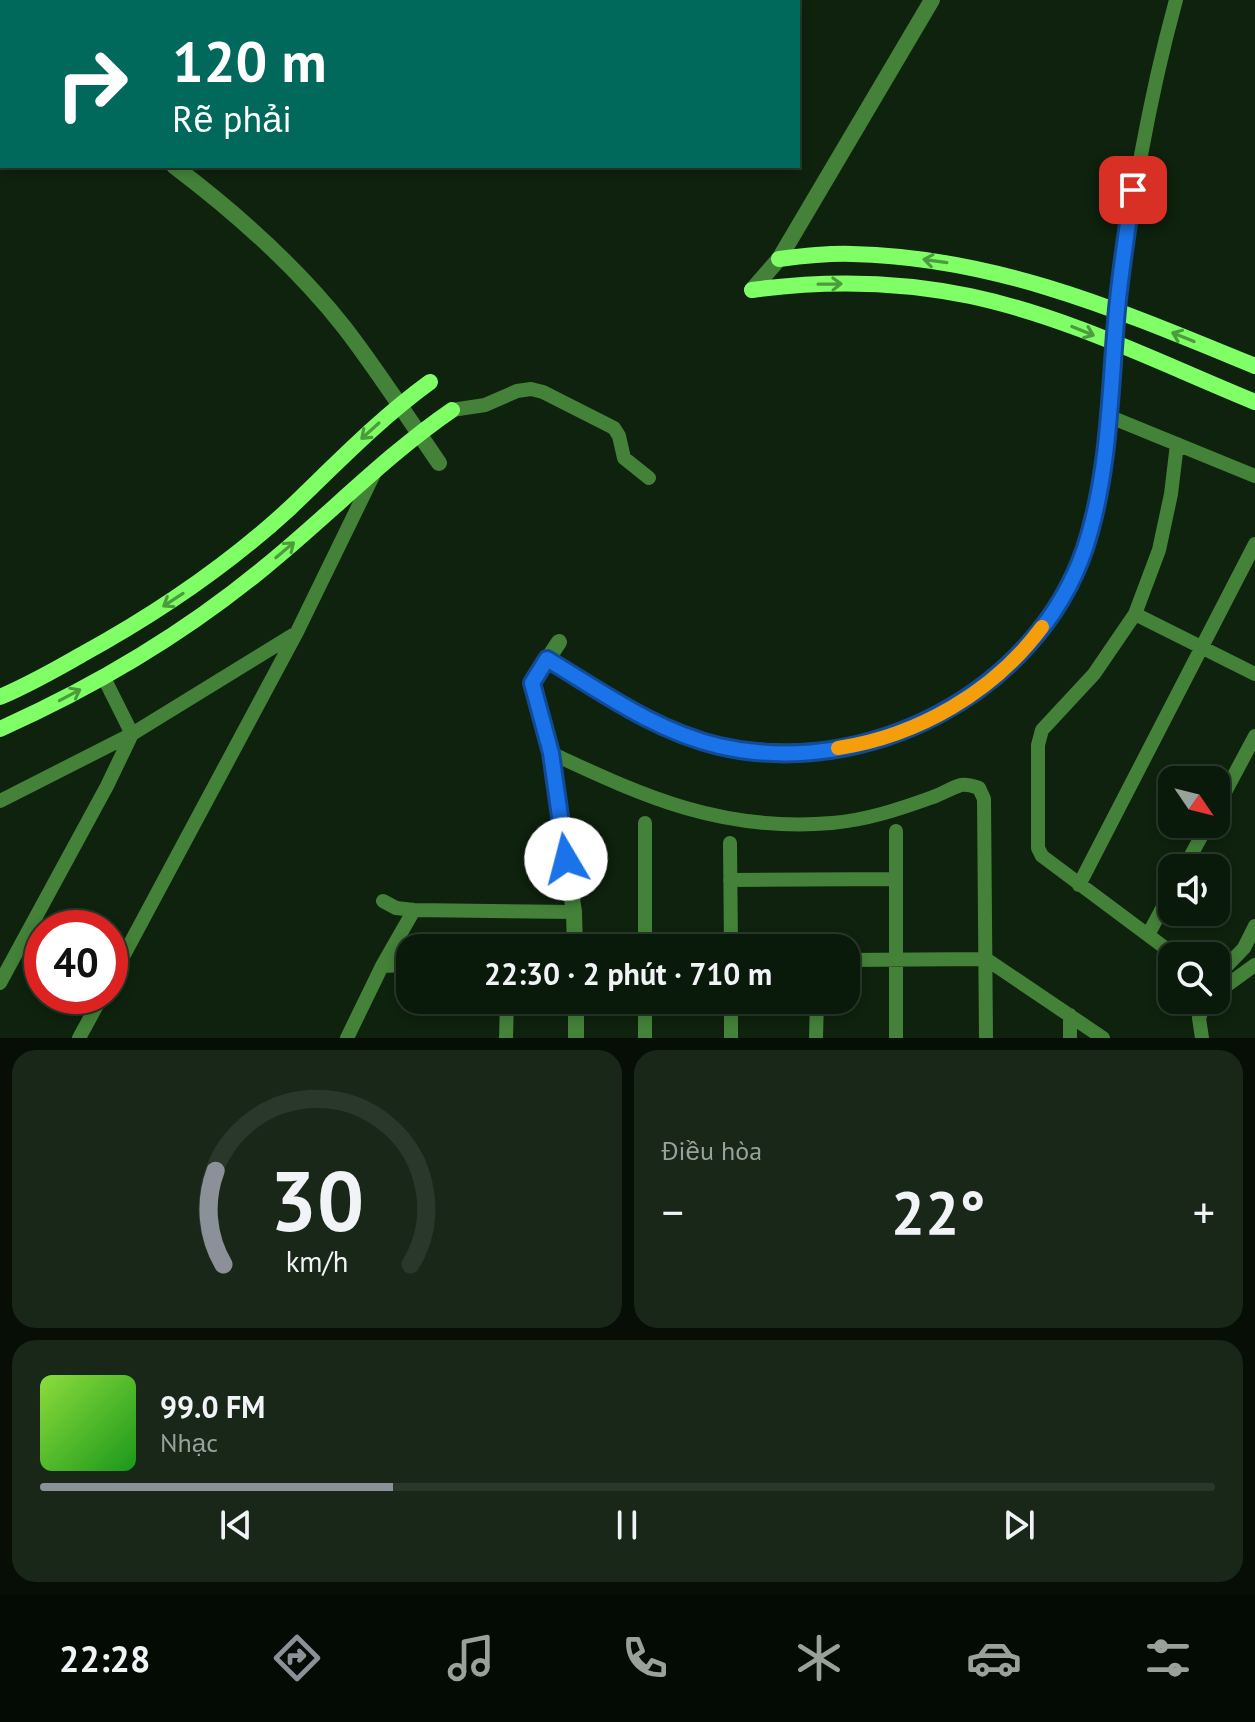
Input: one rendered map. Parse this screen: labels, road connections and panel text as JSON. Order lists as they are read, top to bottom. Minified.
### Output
{"north":"bottom right","page":{"turn":["120 m","Rẽ phải"],"limit":"40","trip":"22:30 · 2 phút · 710 m","tile":"Điều hòa","heat":["−","22°","+"],"song":["99.0 FM","Nhạc"],"tabs":"22:28","gauge":["30","km/h"]}}
